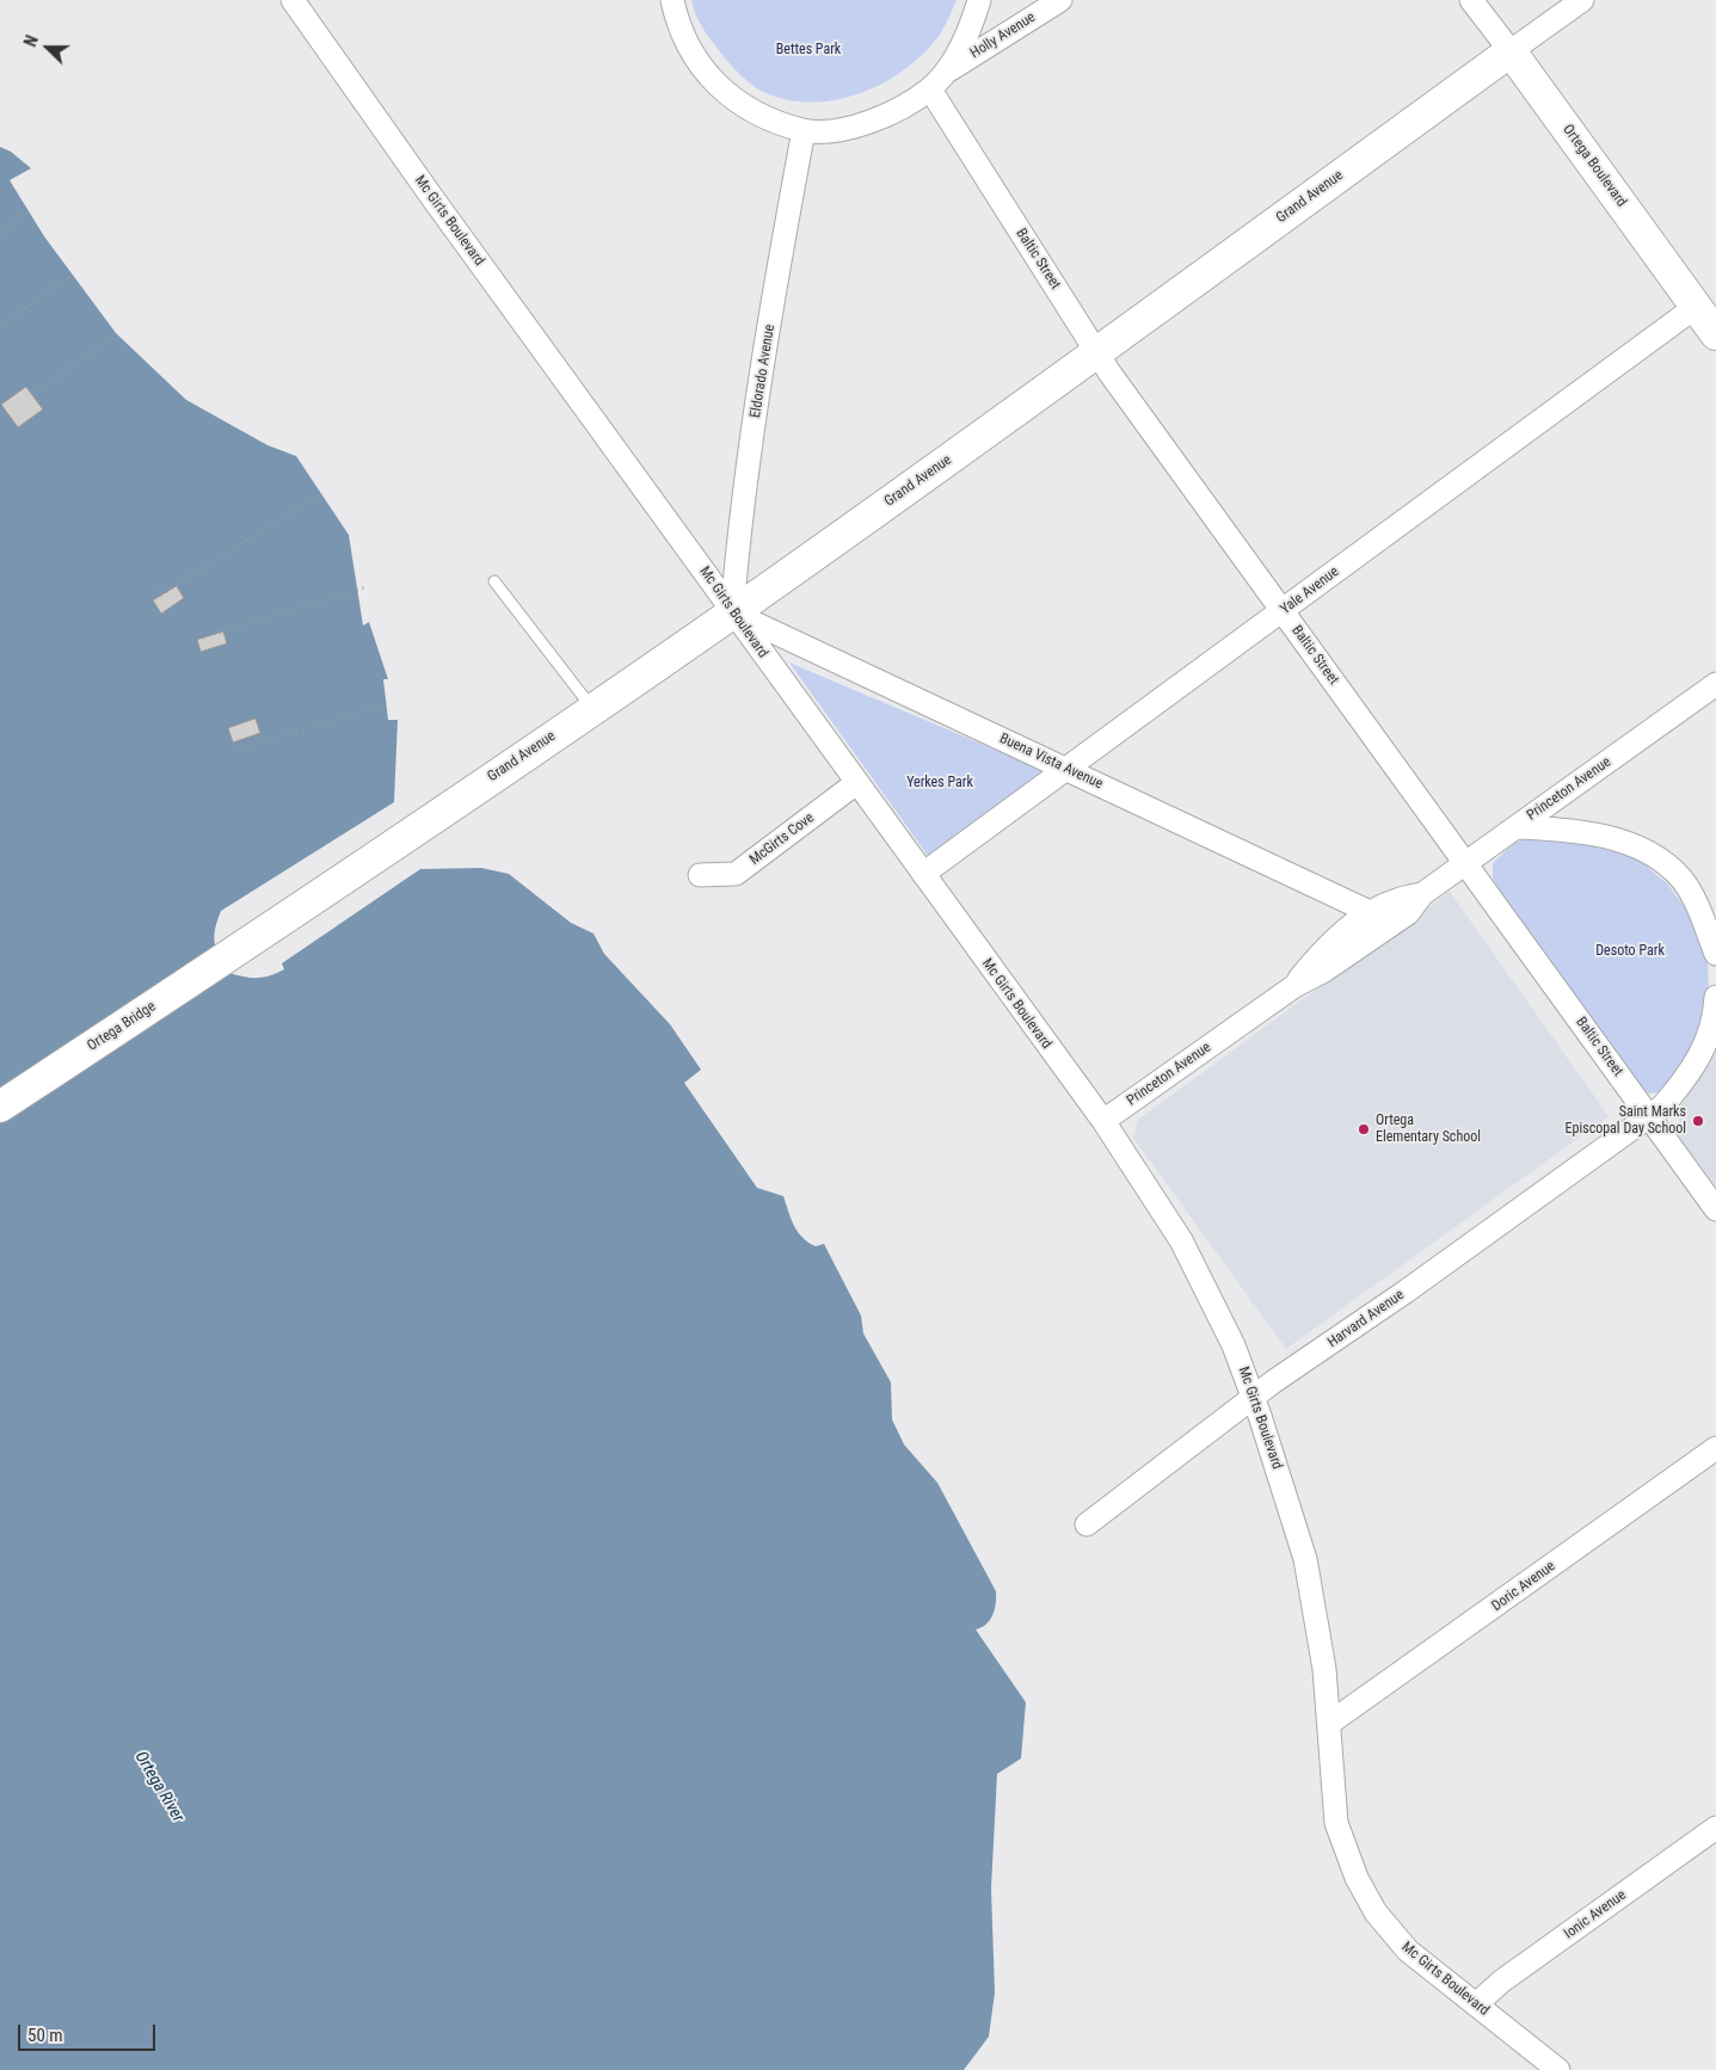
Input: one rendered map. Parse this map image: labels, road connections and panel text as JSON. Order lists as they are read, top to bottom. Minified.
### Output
{"streets":{"main road":["Ortega Boulevard","Grand Avenue","Ortega Bridge"],"street":["Holly Avenue","Mc Girts Boulevard","Baltic Street","Eldorado Avenue","Yale Avenue","Buena Vista Avenue","Princeton Avenue","McGirts Cove","Harvard Avenue","Doric Avenue","Ionic Avenue"]},"crossings":[["Ortega Boulevard","Grand Avenue"],["Ortega Boulevard","Yale Avenue"],["Grand Avenue","Mc Girts Boulevard"],["Grand Avenue","Baltic Street"],["Grand Avenue","Eldorado Avenue"],["Grand Avenue","Buena Vista Avenue"],["Grand Avenue","Ortega Bridge"],["Mc Girts Boulevard","Eldorado Avenue"],["Mc Girts Boulevard","Yale Avenue"],["Mc Girts Boulevard","Buena Vista Avenue"],["Mc Girts Boulevard","Princeton Avenue"],["Mc Girts Boulevard","McGirts Cove"],["Mc Girts Boulevard","Harvard Avenue"],["Mc Girts Boulevard","Doric Avenue"],["Mc Girts Boulevard","Ionic Avenue"],["Baltic Street","Yale Avenue"],["Baltic Street","Princeton Avenue"],["Baltic Street","Harvard Avenue"],["Eldorado Avenue","Buena Vista Avenue"],["Yale Avenue","Buena Vista Avenue"],["Buena Vista Avenue","Princeton Avenue"]],"water":["Ortega River"],"parks":["Bettes Park","Yerkes Park","Desoto Park"],"places":["Saint Marks Episcopal Day School","Ortega Elementary School"],"scale_bar":"50 m","north":"left"}
